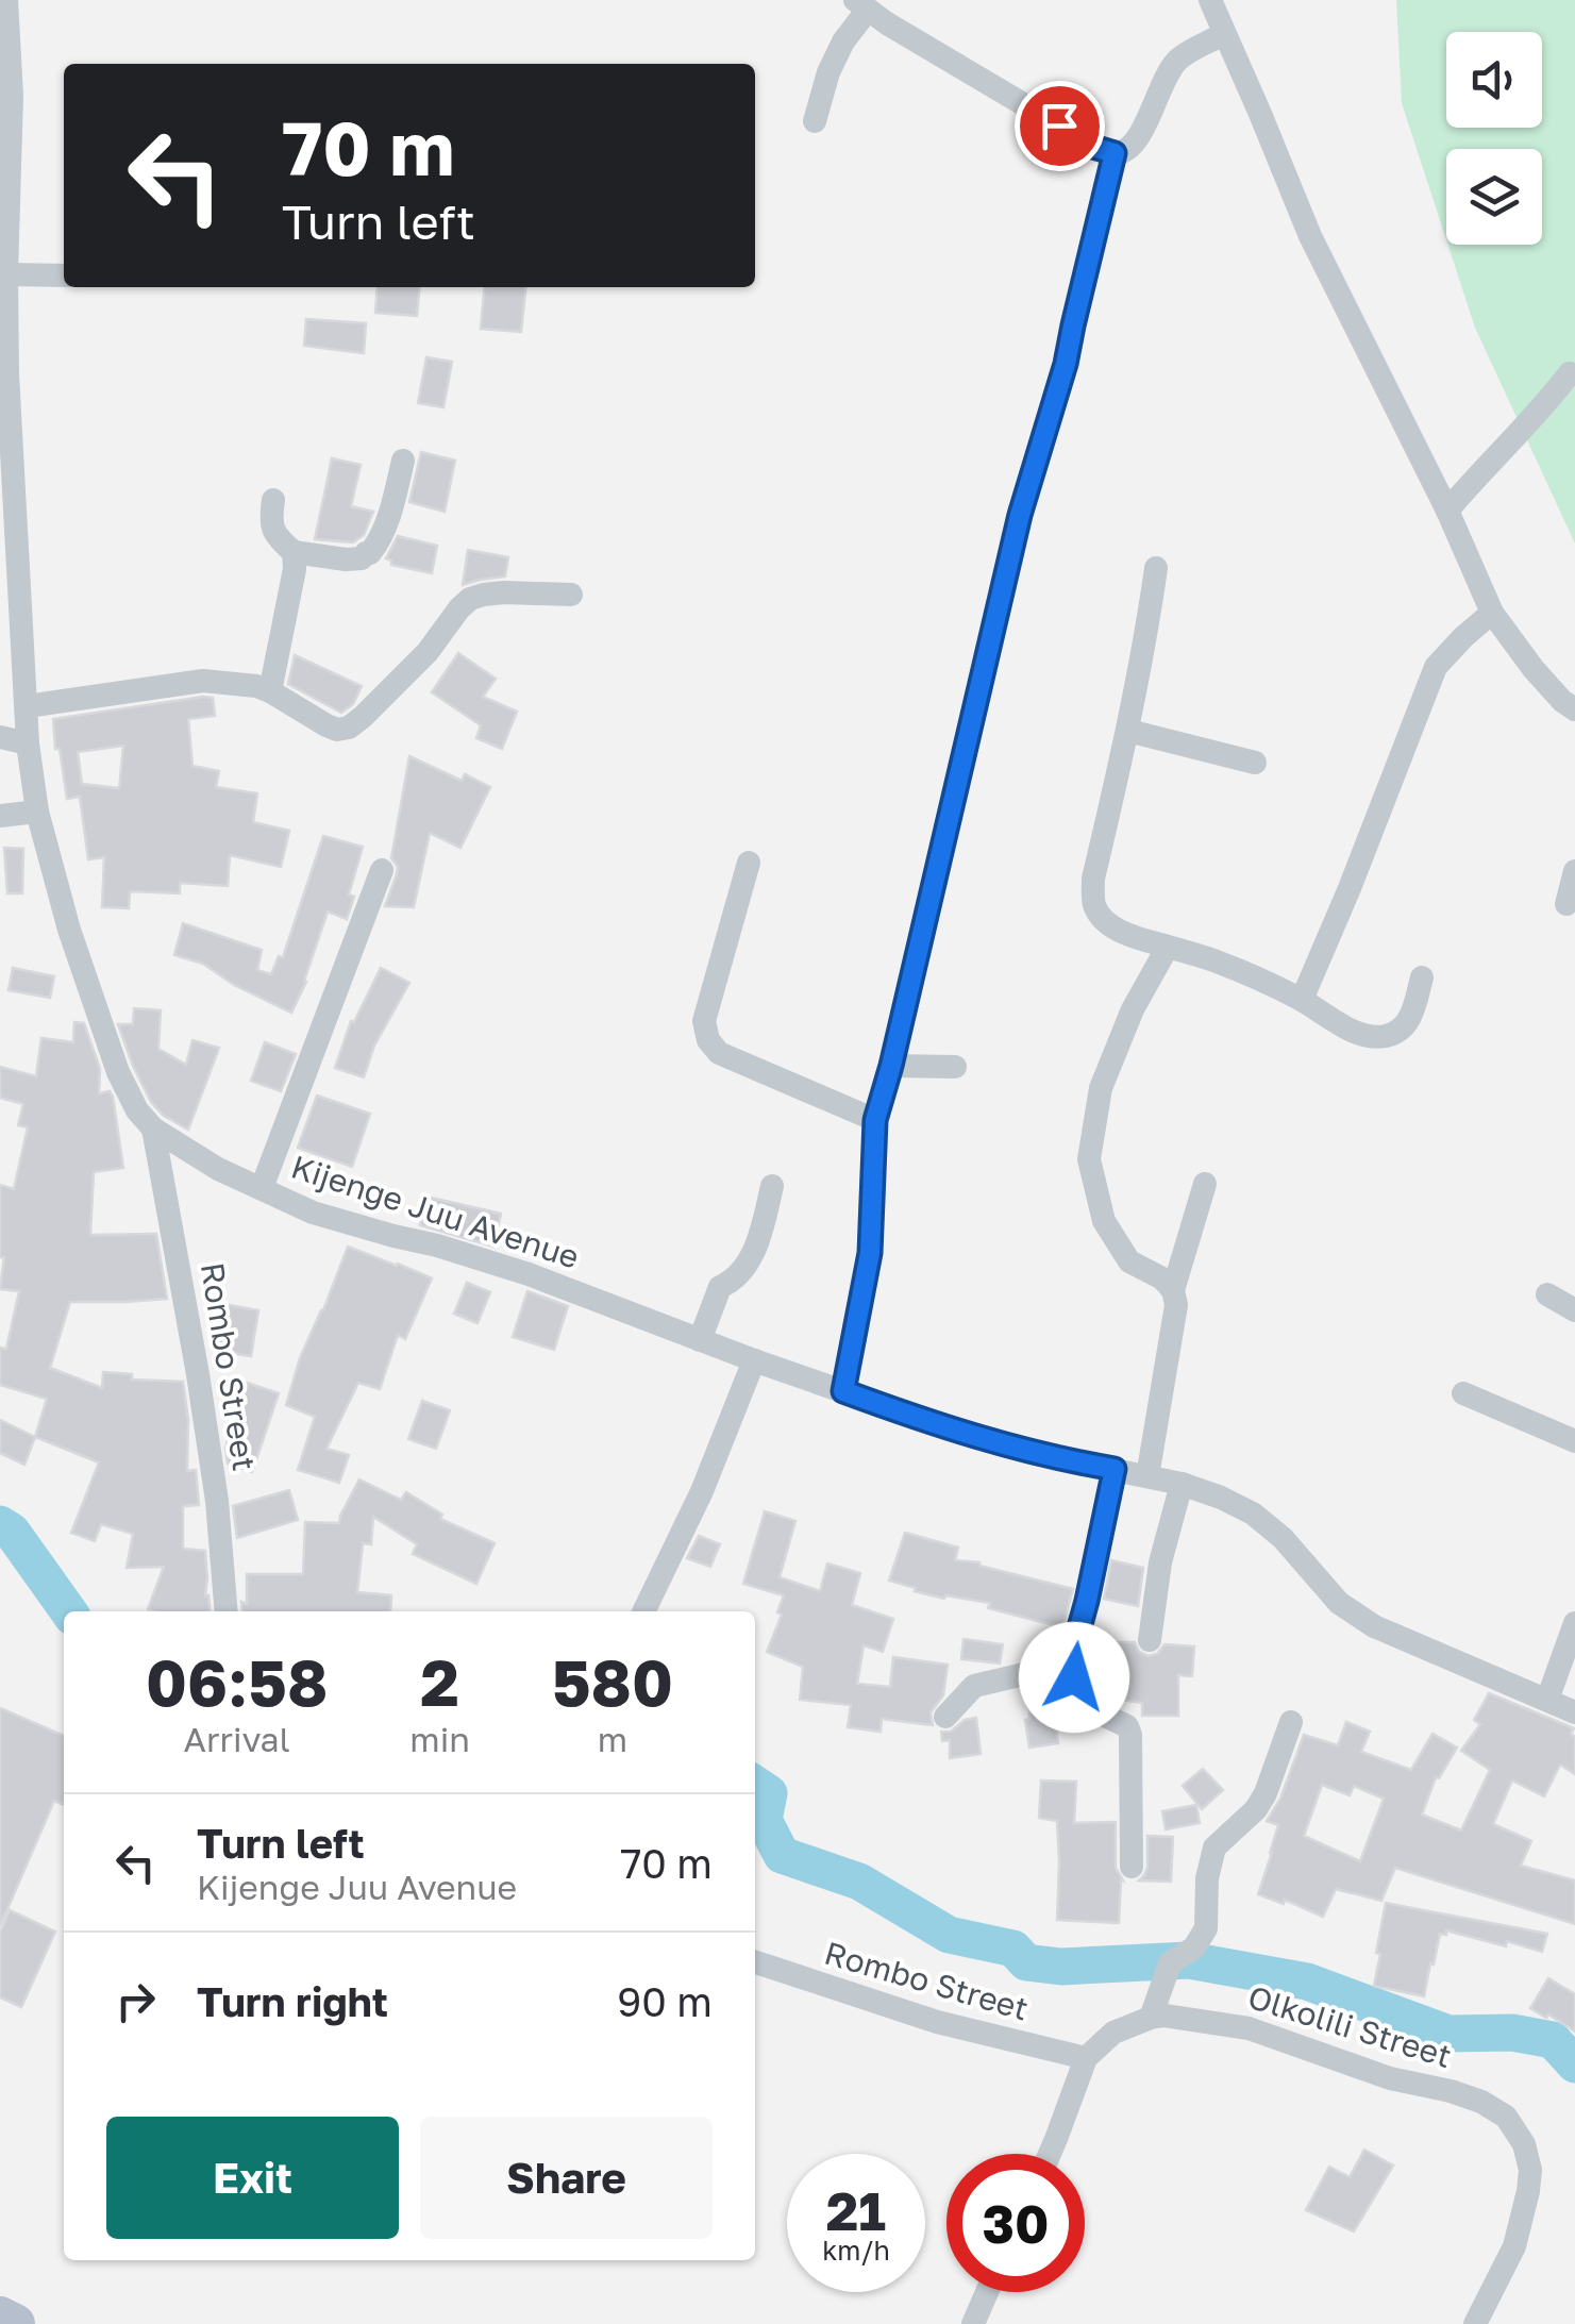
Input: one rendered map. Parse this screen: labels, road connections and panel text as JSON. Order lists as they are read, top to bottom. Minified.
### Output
{"streets":{"street":["Kijenge Juu Avenue","Rombo Street","Olkolili Street"]},"crossings":[["Kijenge Juu Avenue","Rombo Street"]],"page":{"turn":["70 m","Turn left"],"eta":["06:58","Arrival","2","min","580","m"],"list":[{"name":"Turn left","note":"Kijenge Juu Avenue","value":"70 m"},{"name":"Turn right","value":"90 m"}],"buttons":["Exit","Share"],"speed":"21 km/h","limit":"30"}}
